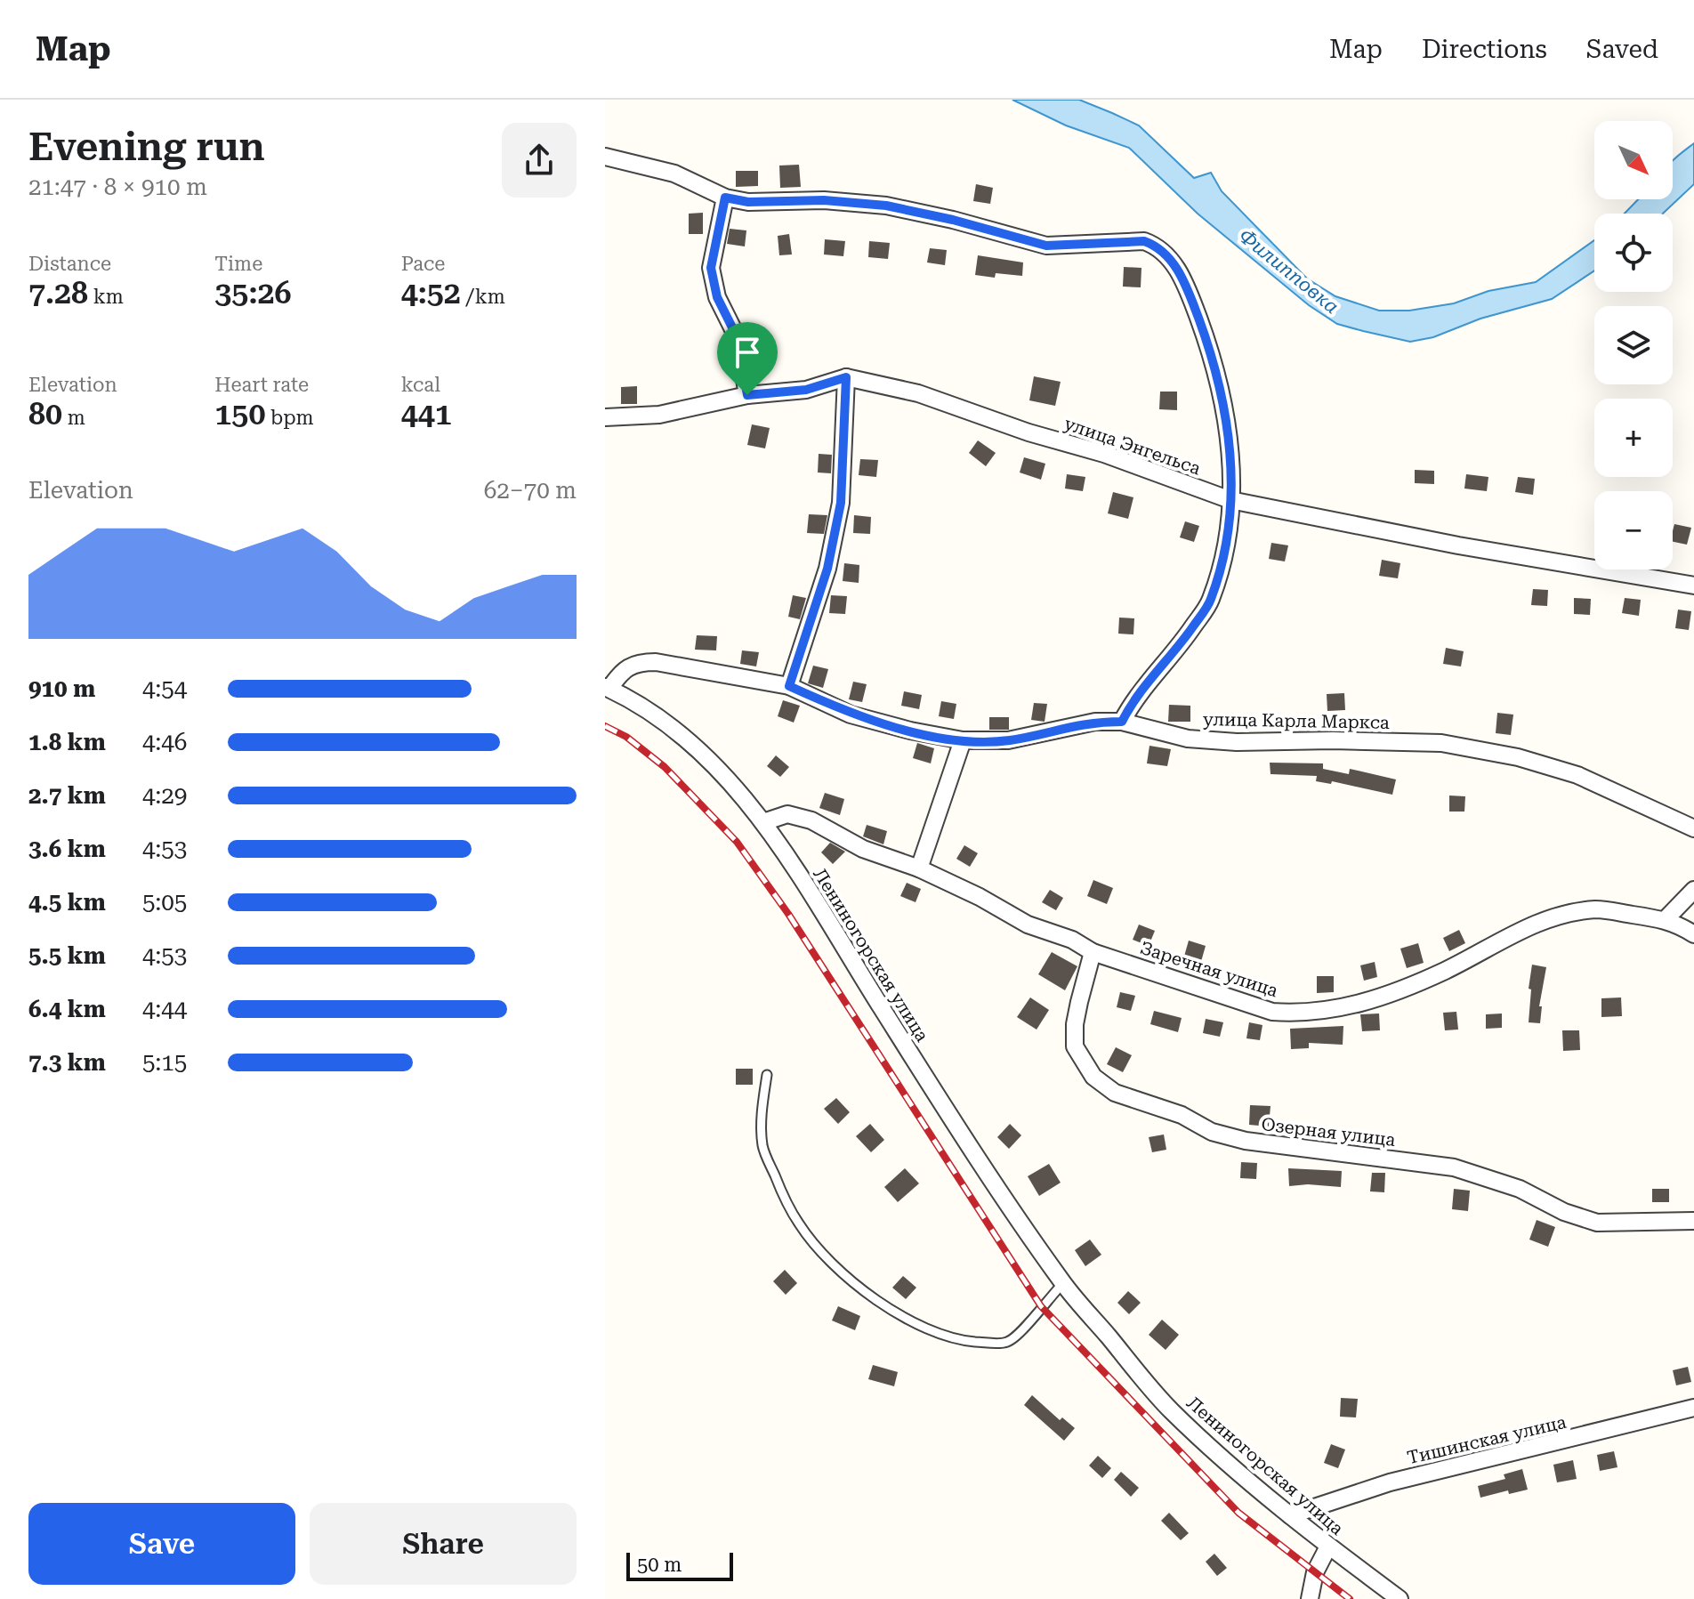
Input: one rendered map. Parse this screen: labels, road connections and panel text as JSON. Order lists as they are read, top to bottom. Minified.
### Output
{"streets":{"street":["улица Энгельса","улица Карла Маркса","Лениногорская улица","Заречная улица","Озерная улица","Тишинская улица"]},"crossings":[["улица Карла Маркса","Лениногорская улица"],["Лениногорская улица","Заречная улица"],["Лениногорская улица","Тишинская улица"],["Заречная улица","Озерная улица"]],"water":["Филипповка"],"scale_bar":"50 m","north":"bottom right","page":{"header":"Map","nav":["Map","Directions","Saved"],"heading":["Evening run","21:47 · 8 × 910 m"],"map_buttons":["+","−"],"stats":[["Distance","7.28 km"],["Time","35:26"],["Pace","4:52 /km"],["Elevation","80 m"],["Heart rate","150 bpm"],["kcal","441"]],"chart":["Elevation","62–70 m"],"list":[{"name":"910 m","note":"4:54"},{"name":"1.8 km","note":"4:46"},{"name":"2.7 km","note":"4:29"},{"name":"3.6 km","note":"4:53"},{"name":"4.5 km","note":"5:05"},{"name":"5.5 km","note":"4:53"},{"name":"6.4 km","note":"4:44"},{"name":"7.3 km","note":"5:15"}],"buttons":["Save","Share"],"scale":"50 m"}}
